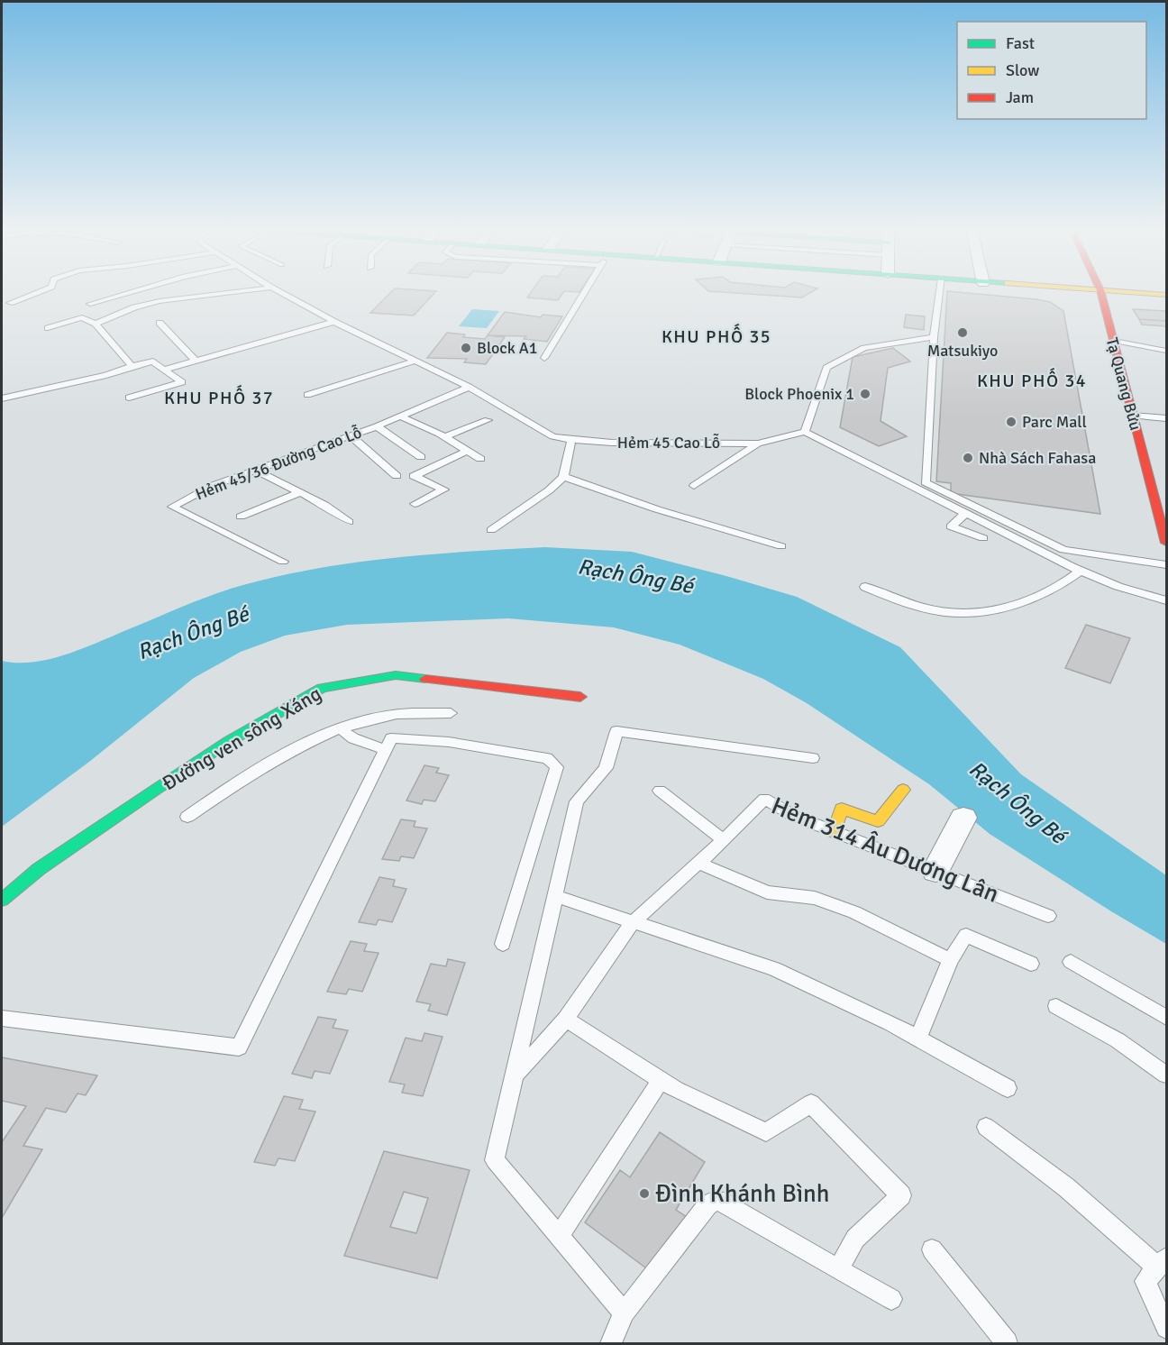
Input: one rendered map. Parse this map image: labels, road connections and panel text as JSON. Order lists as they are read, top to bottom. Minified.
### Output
{"streets":{"street":["Tạ Quang Bửu","Đường ven sông Xáng"],"lane":["Hẻm 45 Cao Lỗ","Hẻm 45/36 Đường Cao Lỗ","Hẻm 314 Âu Dương Lân"]},"crossings":[["Hẻm 45 Cao Lỗ","Hẻm 45/36 Đường Cao Lỗ"]],"districts":["KHU PHỐ 35","KHU PHỐ 34","KHU PHỐ 37"],"water":["Rạch Ông Bé"],"places":["Matsukiyo","Block A1","Block Phoenix 1","Parc Mall","Nhà Sách Fahasa","Đình Khánh Bình"],"legend":["Fast","Slow","Jam"]}
